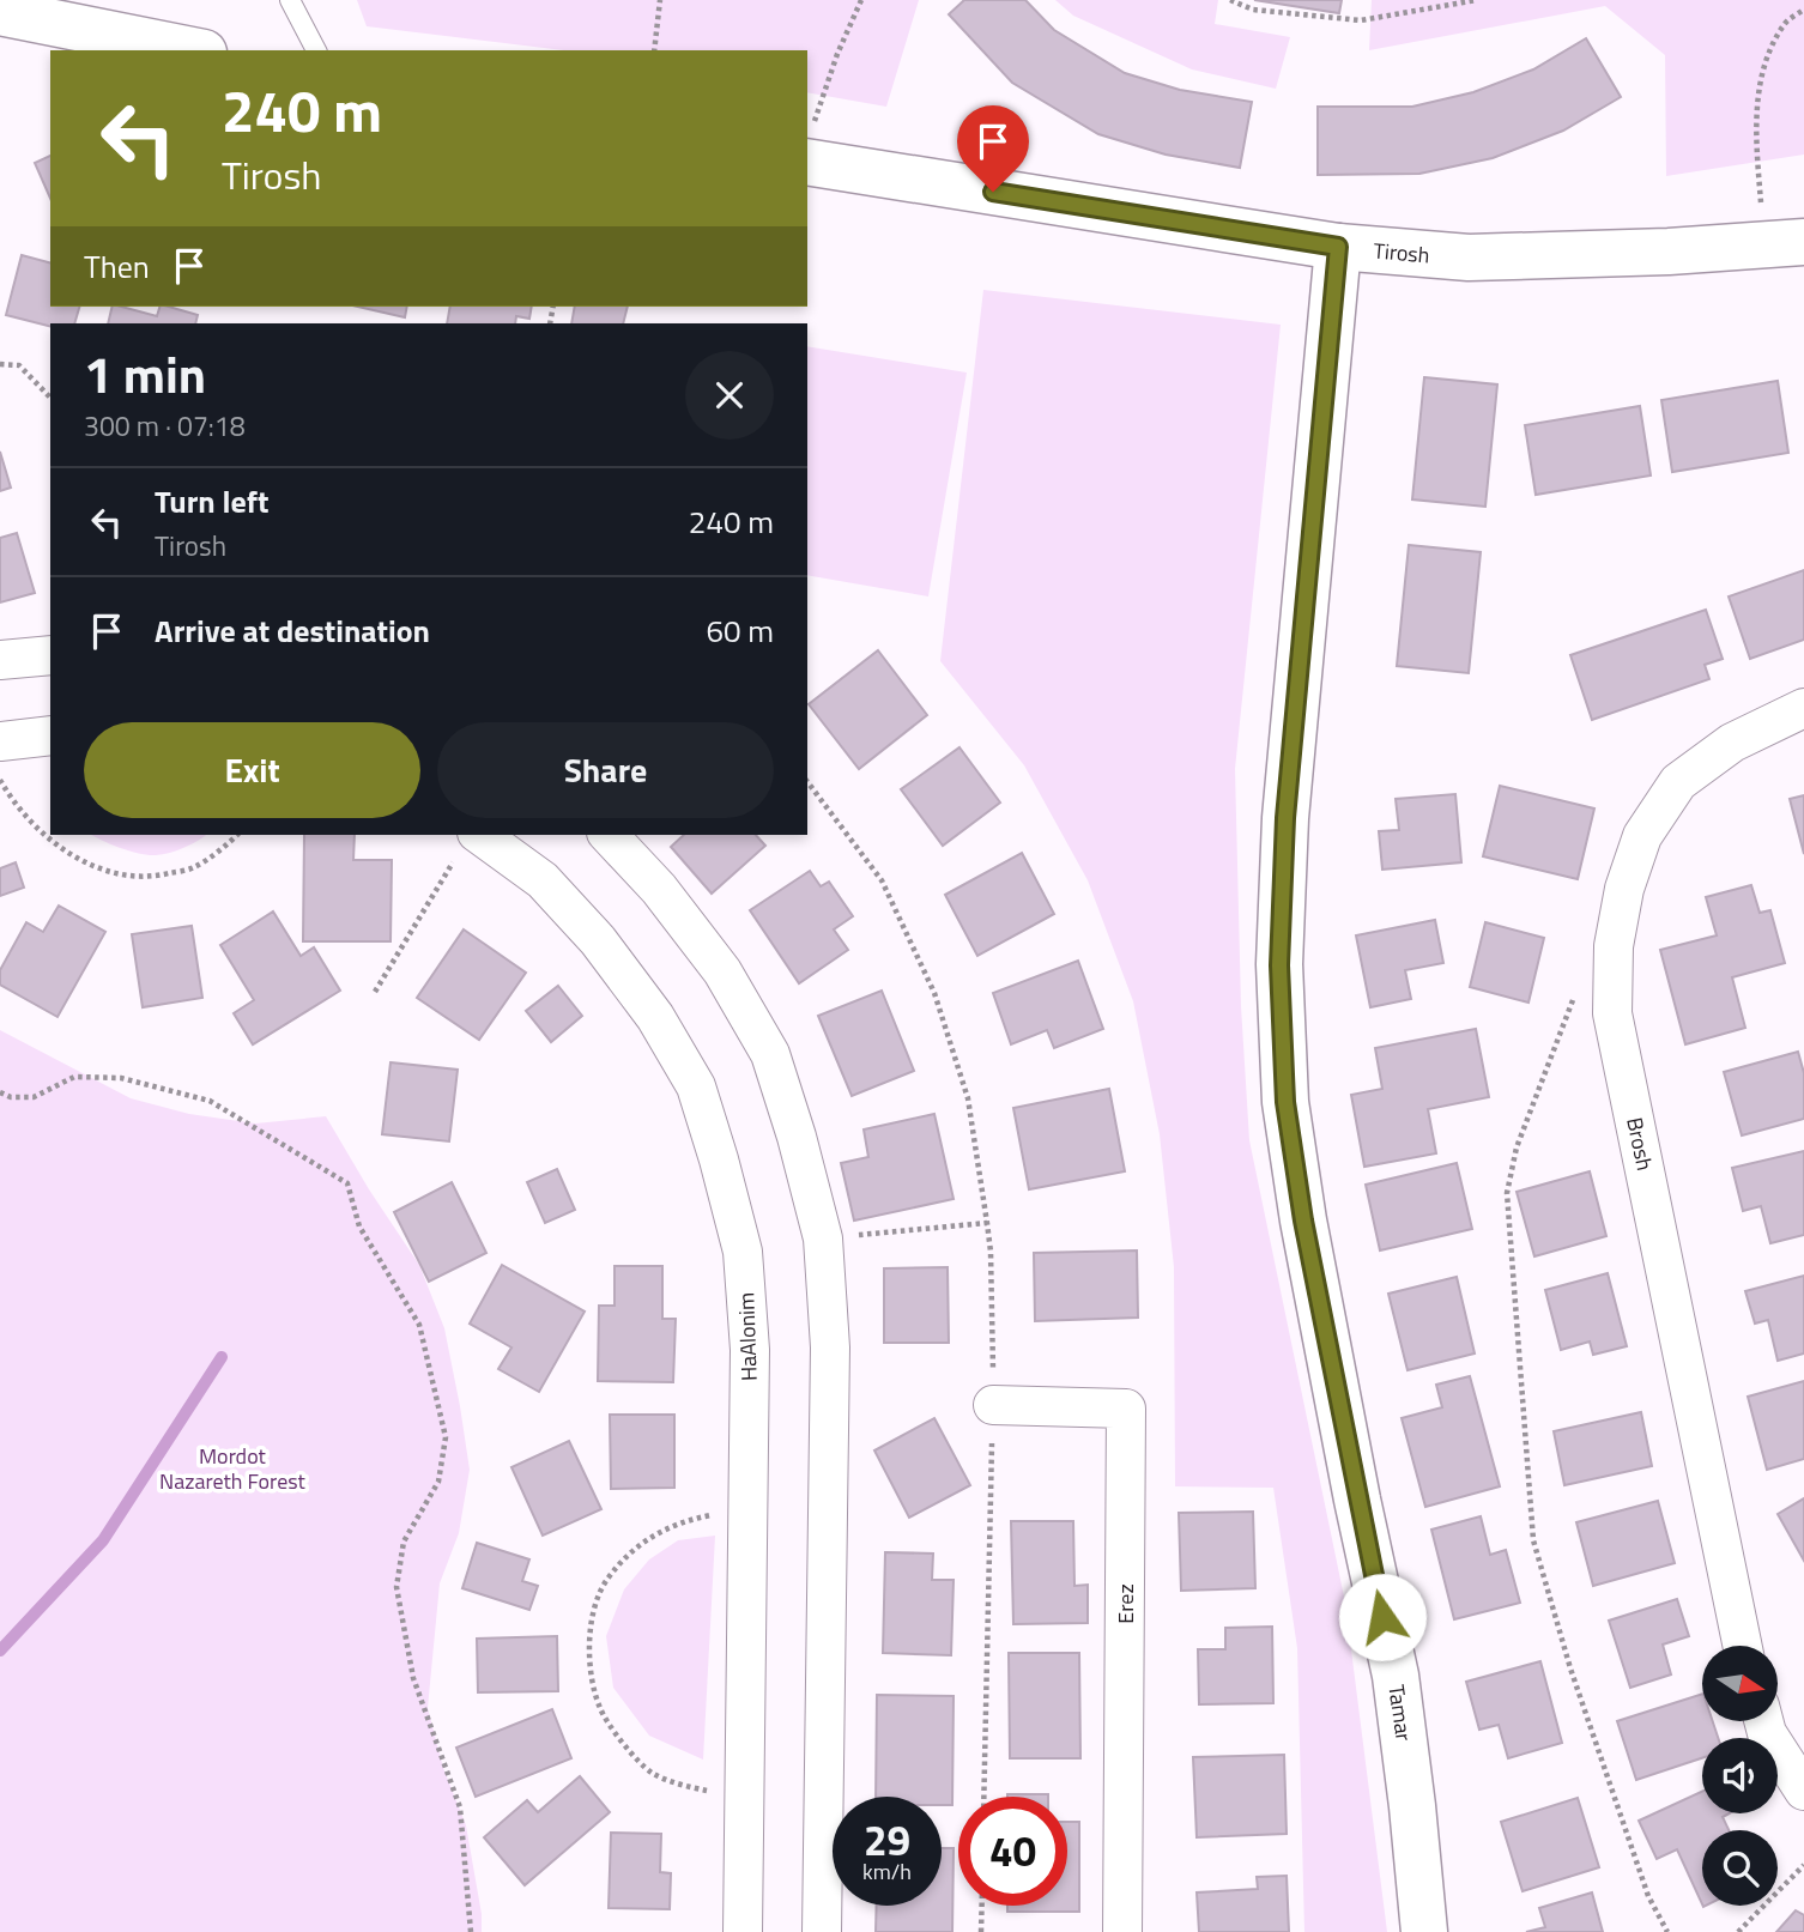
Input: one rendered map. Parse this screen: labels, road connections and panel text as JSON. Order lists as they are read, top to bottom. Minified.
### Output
{"streets":{"street":["Tirosh","Brosh","HaAlonim","Erez","Tamar"]},"crossings":[["Tirosh","Tamar"]],"parks":["Mordot Nazareth Forest"],"north":"right","page":{"turn":["240 m","Tirosh"],"then":"Then","heading":["1 min","300 m · 07:18"],"list":[{"name":"Turn left","note":"Tirosh","value":"240 m"},{"name":"Arrive at destination","value":"60 m"}],"buttons":["Exit","Share"],"speed":"29 km/h","limit":"40"}}
